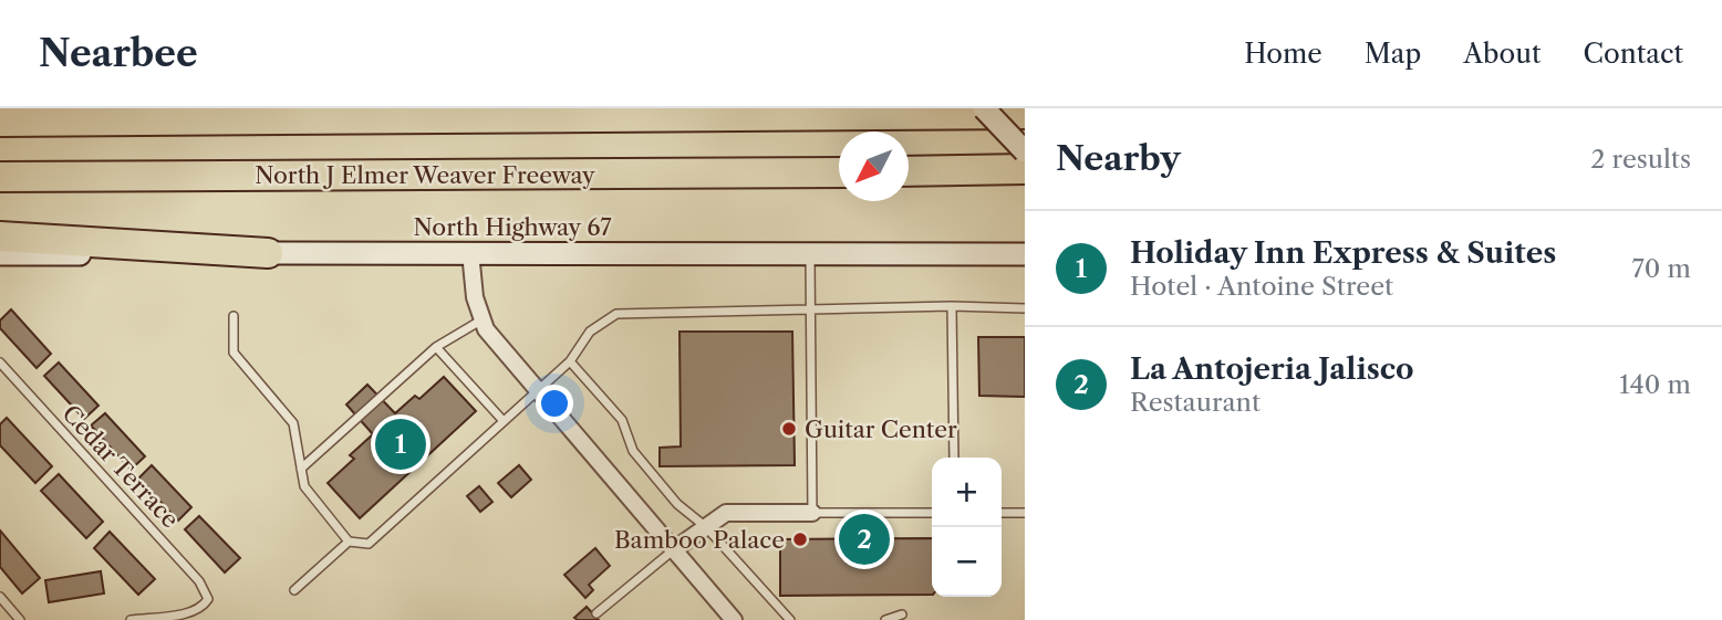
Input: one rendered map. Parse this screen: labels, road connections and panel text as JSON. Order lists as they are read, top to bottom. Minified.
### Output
{"streets":{"highway":["North J Elmer Weaver Freeway"],"main road":["North Highway 67"],"lane":["Cedar Terrace"]},"places":["Guitar Center","Bamboo Palace"],"north":"bottom left","page":{"header":"Nearbee","nav":["Home","Map","About","Contact"],"heading":["Nearby","2 results"],"list":[{"mark":"1","name":"Holiday Inn Express & Suites","note":"Hotel · Antoine Street","value":"70 m"},{"mark":"2","name":"La Antojeria Jalisco","note":"Restaurant","value":"140 m"}],"pins":["1","2"],"map_buttons":["+","−"]}}
